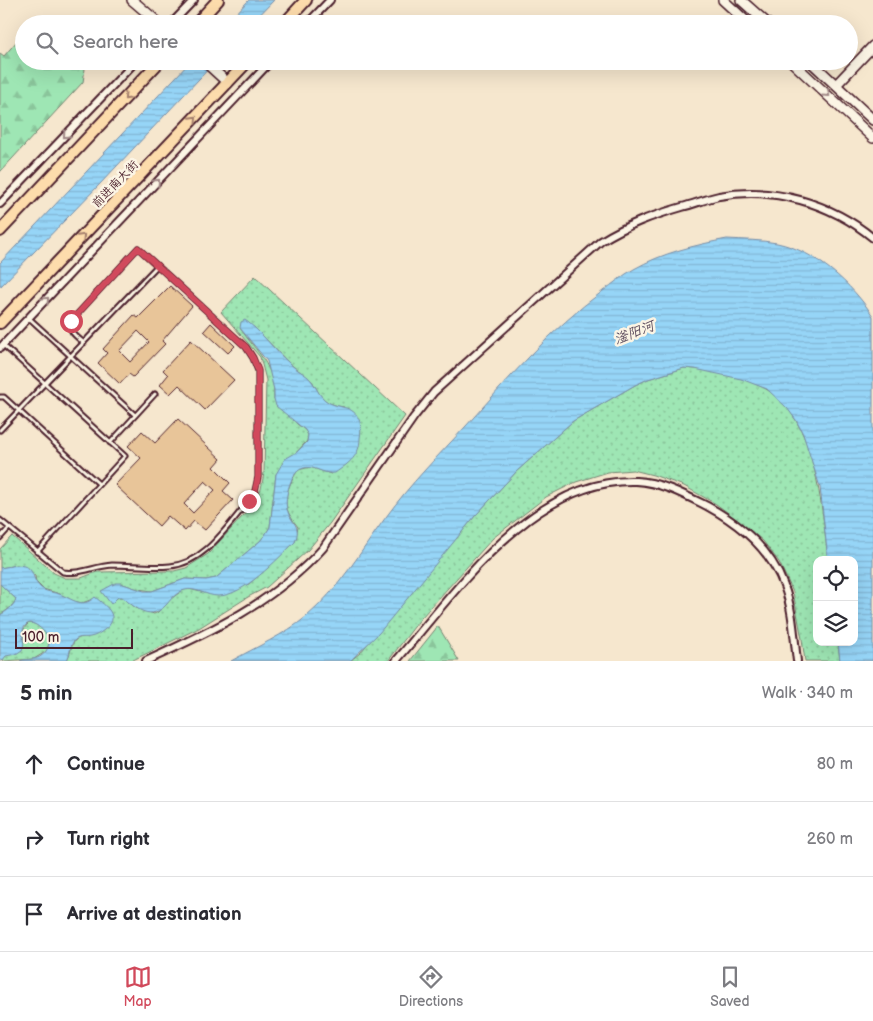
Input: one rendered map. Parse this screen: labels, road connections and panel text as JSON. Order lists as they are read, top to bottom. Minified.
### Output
{"streets":{"main road":["前进南大街"]},"water":["滏阳河"],"scale_bar":"100 m","page":{"search":"Search here","scale":"100 m","heading":["5 min","Walk · 340 m"],"list":[["Continue","80 m"],["Turn right","260 m"],"Arrive at destination"],"nav":["Map","Directions","Saved"]}}
